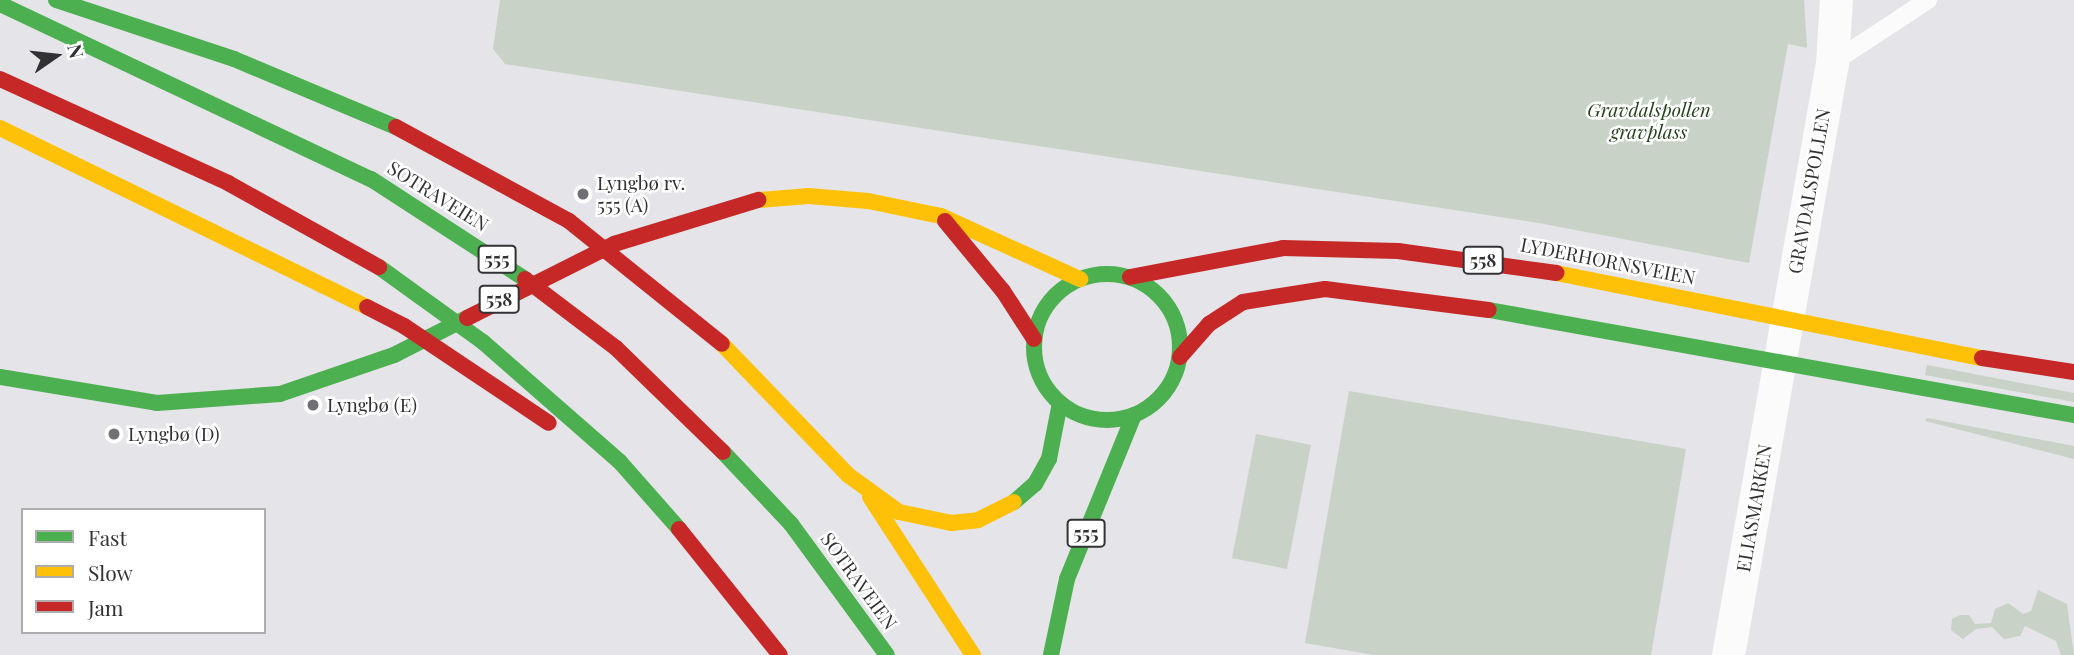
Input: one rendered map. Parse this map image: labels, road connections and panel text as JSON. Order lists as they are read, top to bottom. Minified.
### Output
{"streets":{"main road":["SOTRAVEIEN","555","558","LYDERHORNSVEIEN"],"street":["GRAVDALSPOLLEN","ELIASMARKEN"]},"crossings":[["GRAVDALSPOLLEN","LYDERHORNSVEIEN"],["GRAVDALSPOLLEN","ELIASMARKEN"],["555","558"],["555","LYDERHORNSVEIEN"],["558","LYDERHORNSVEIEN"]],"parks":["Gravdalspollen gravplass"],"places":["Lyngbø rv. 555 (A)","Lyngbø (E)","Lyngbø (D)"],"legend":["Fast","Slow","Jam"],"north":"right"}
